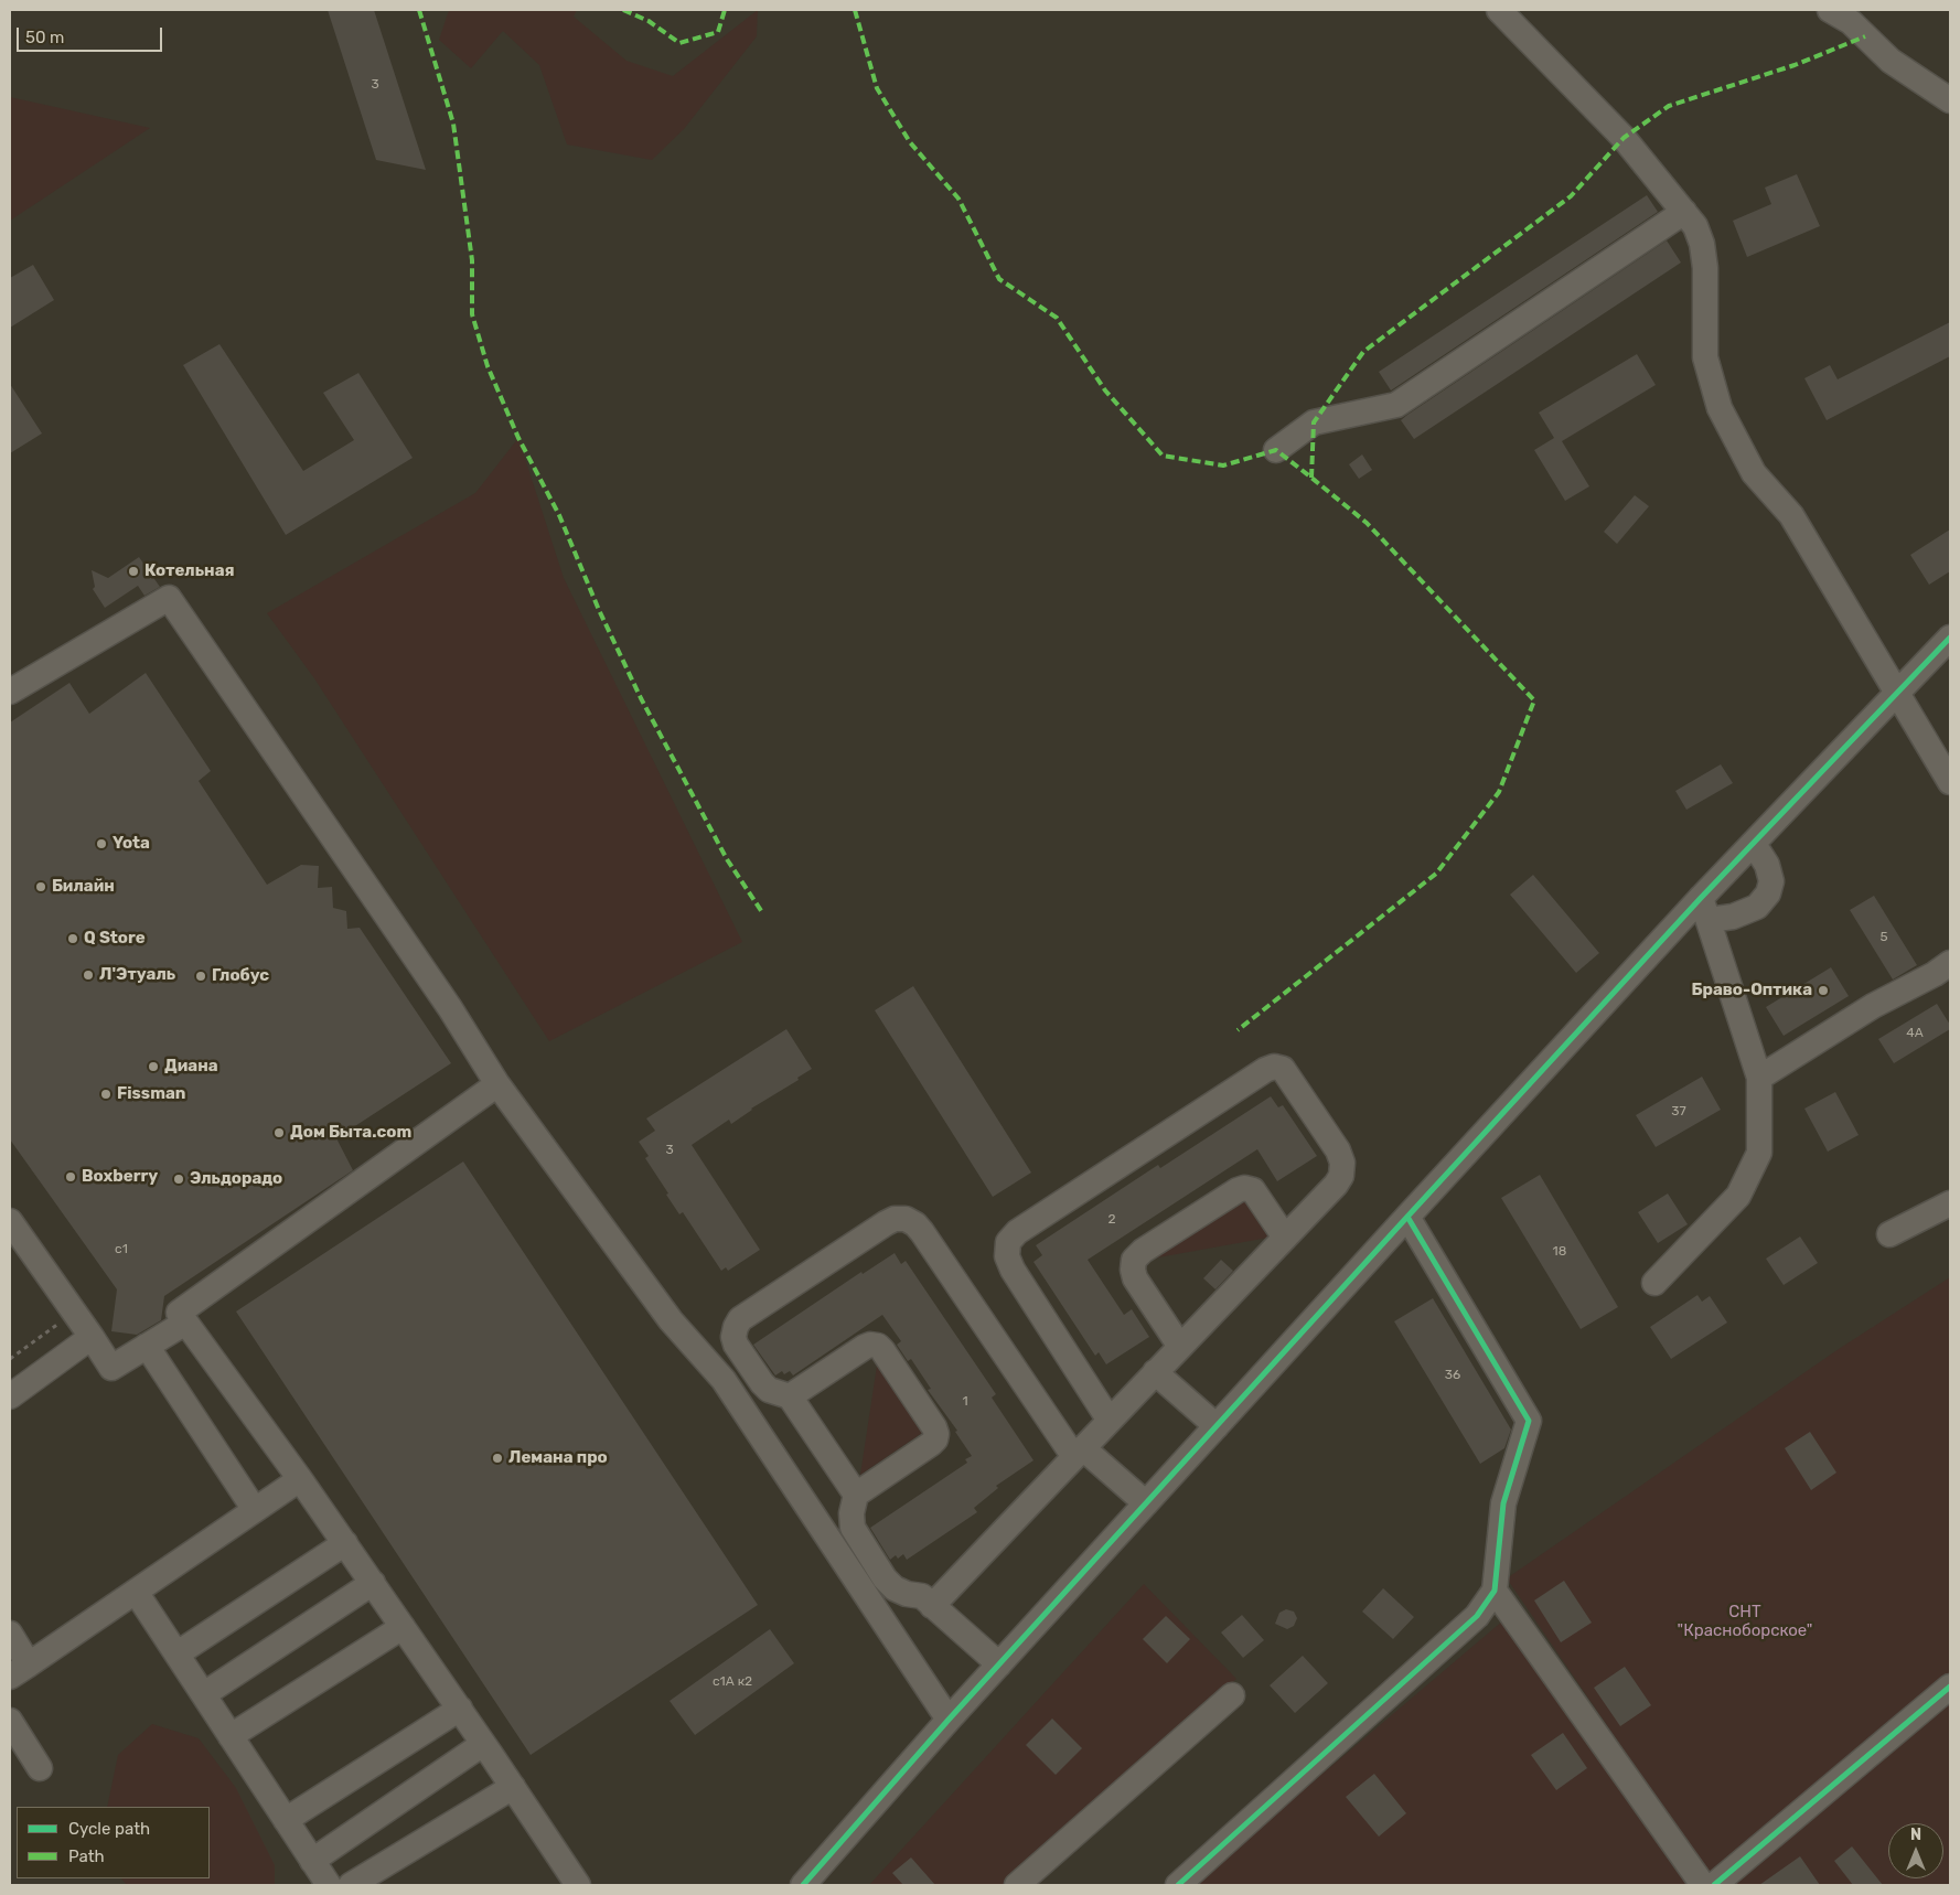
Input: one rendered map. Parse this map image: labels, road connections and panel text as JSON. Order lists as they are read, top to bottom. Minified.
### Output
{"parks":["СНТ \"Красноборское\""],"places":["Котельная","Yota","Билайн","Q Store","Л'Этуаль","Глобус","Браво-Оптика","Диана","Fissman","Дом Быта.com","Boxberry","Эльдорадо","Лемана про"],"house_numbers":["3","5","4А","37","3","2","с1","18","36","1","с1А к2"],"legend":["Cycle path","Path"],"scale_bar":"50 m","north":"top"}
